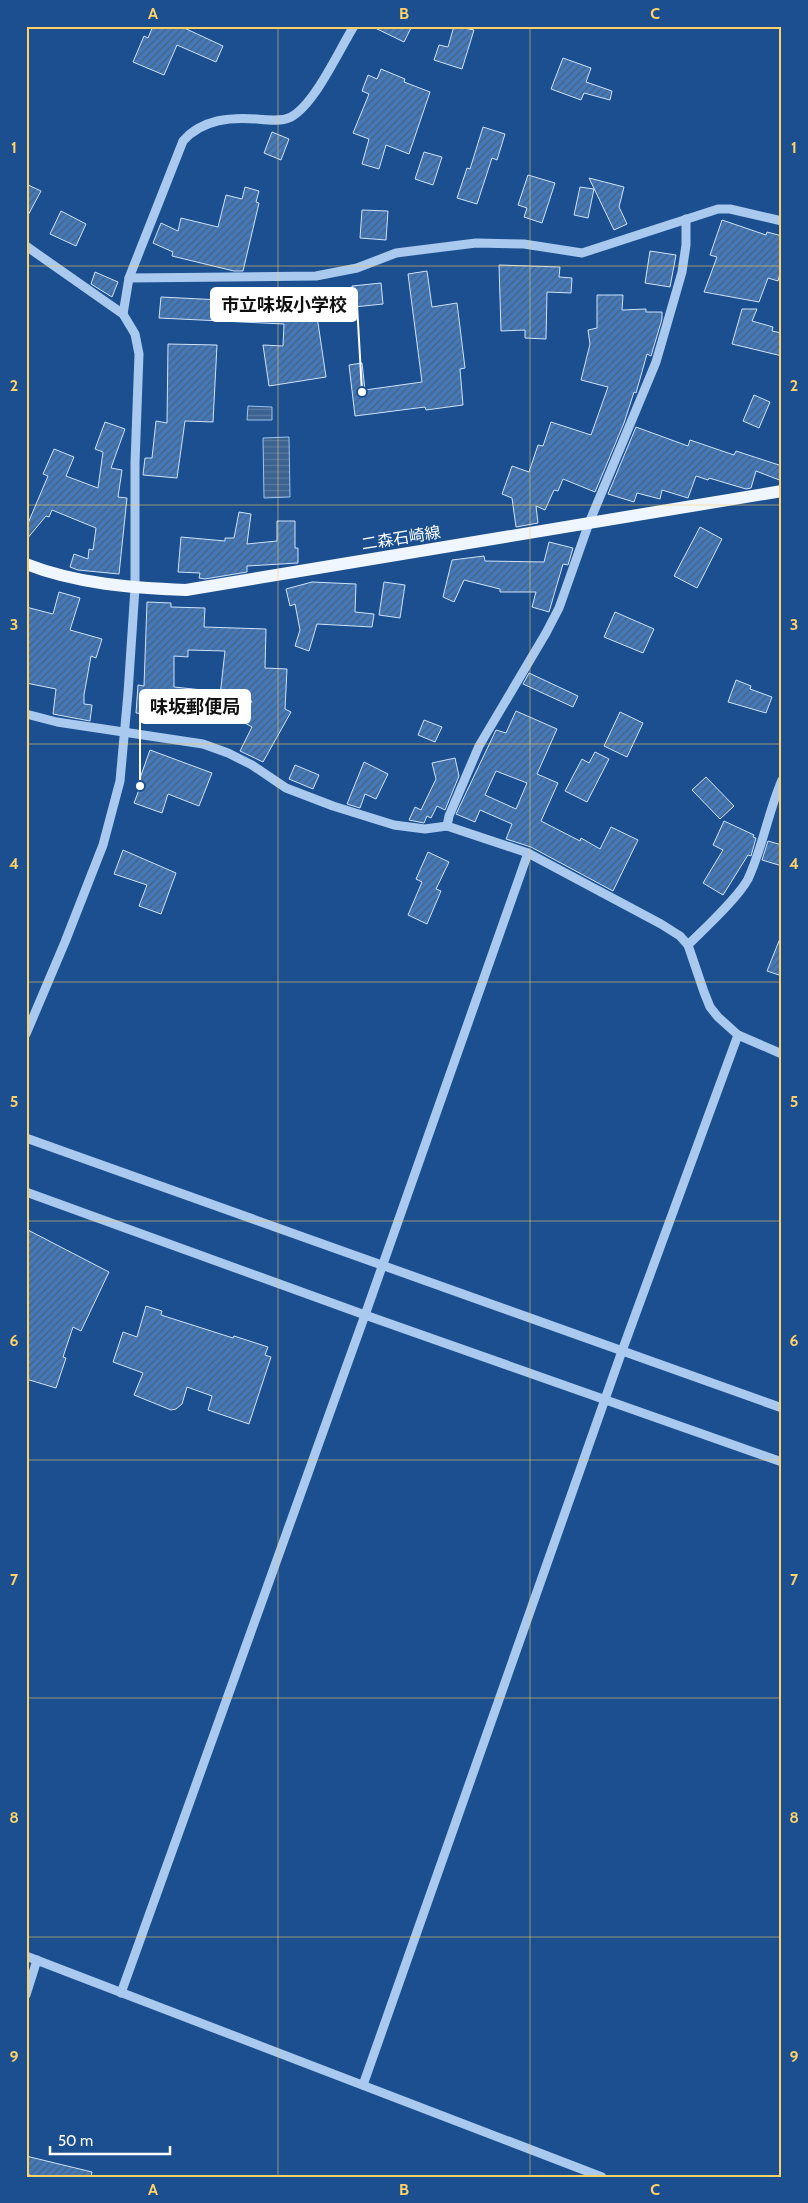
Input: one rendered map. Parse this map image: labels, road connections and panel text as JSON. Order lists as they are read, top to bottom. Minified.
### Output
{"streets":{"main road":["二森石崎線"]},"places":["市立味坂小学校","味坂郵便局"],"scale_bar":"50 m","grid":{"columns":["A","B","C"],"rows":["1","2","3","4","5","6","7","8","9"]}}
